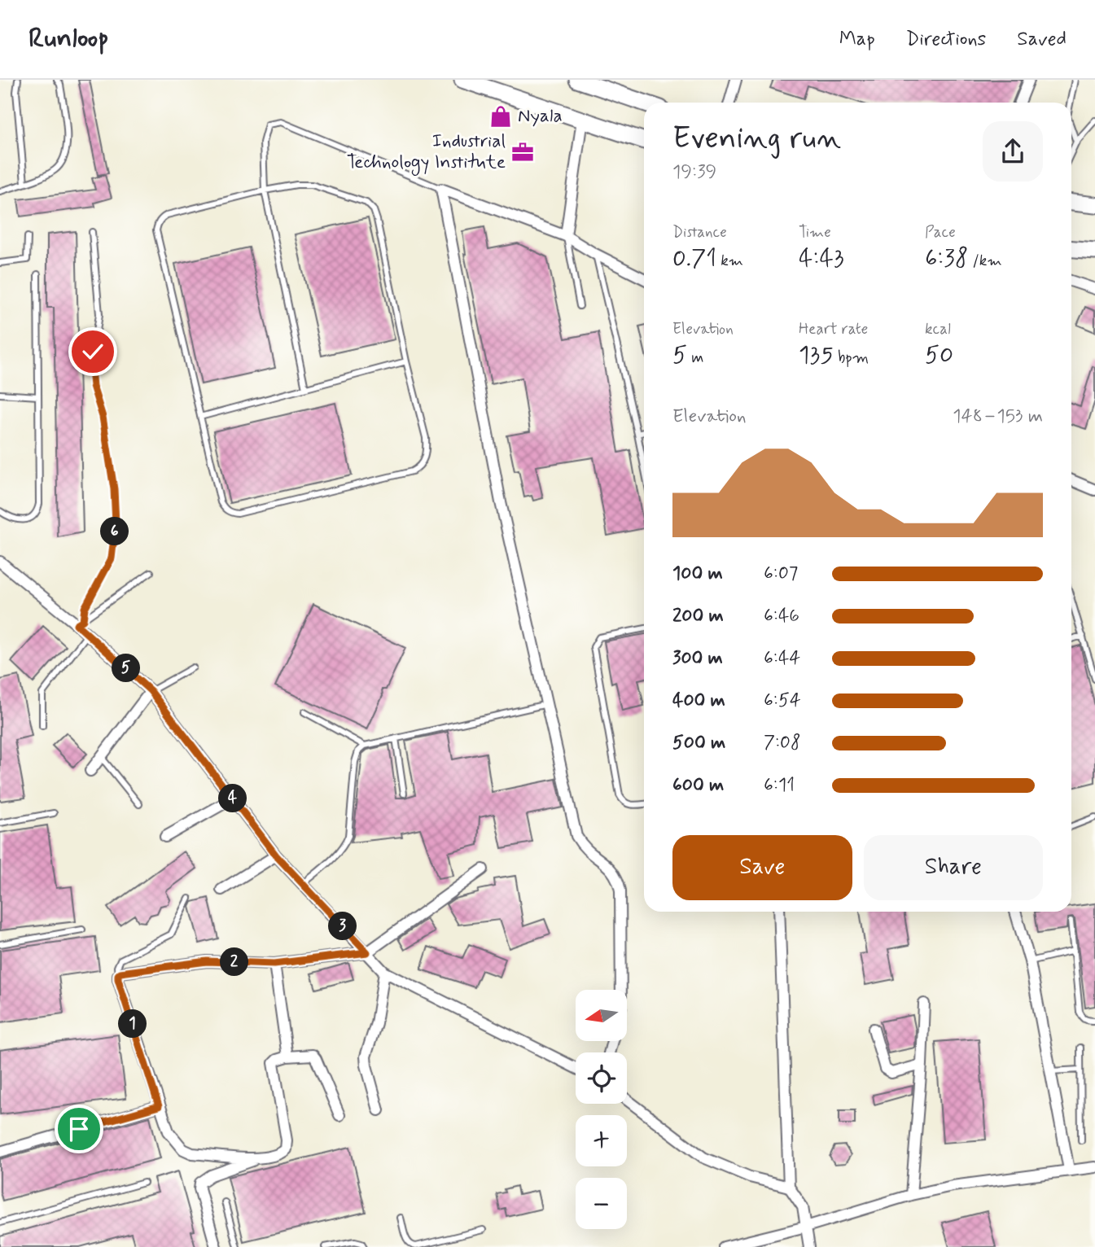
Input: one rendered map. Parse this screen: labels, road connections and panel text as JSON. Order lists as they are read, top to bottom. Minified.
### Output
{"places":{"shop":["Nyala"],"office":["Industrial Technology Institute"]},"north":"left","page":{"header":"Runloop","nav":["Map","Directions","Saved"],"heading":["Evening run","19:39"],"stats":[["Distance","0.71 km"],["Time","4:43"],["Pace","6:38 /km"],["Elevation","5 m"],["Heart rate","135 bpm"],["kcal","50"]],"chart":["Elevation","148–153 m"],"pins":["6","5","4","3","2","1"],"list":[{"name":"100 m","note":"6:07"},{"name":"200 m","note":"6:46"},{"name":"300 m","note":"6:44"},{"name":"400 m","note":"6:54"},{"name":"500 m","note":"7:08"},{"name":"600 m","note":"6:11"}],"buttons":["Save","Share"],"map_buttons":["+","−"]}}
